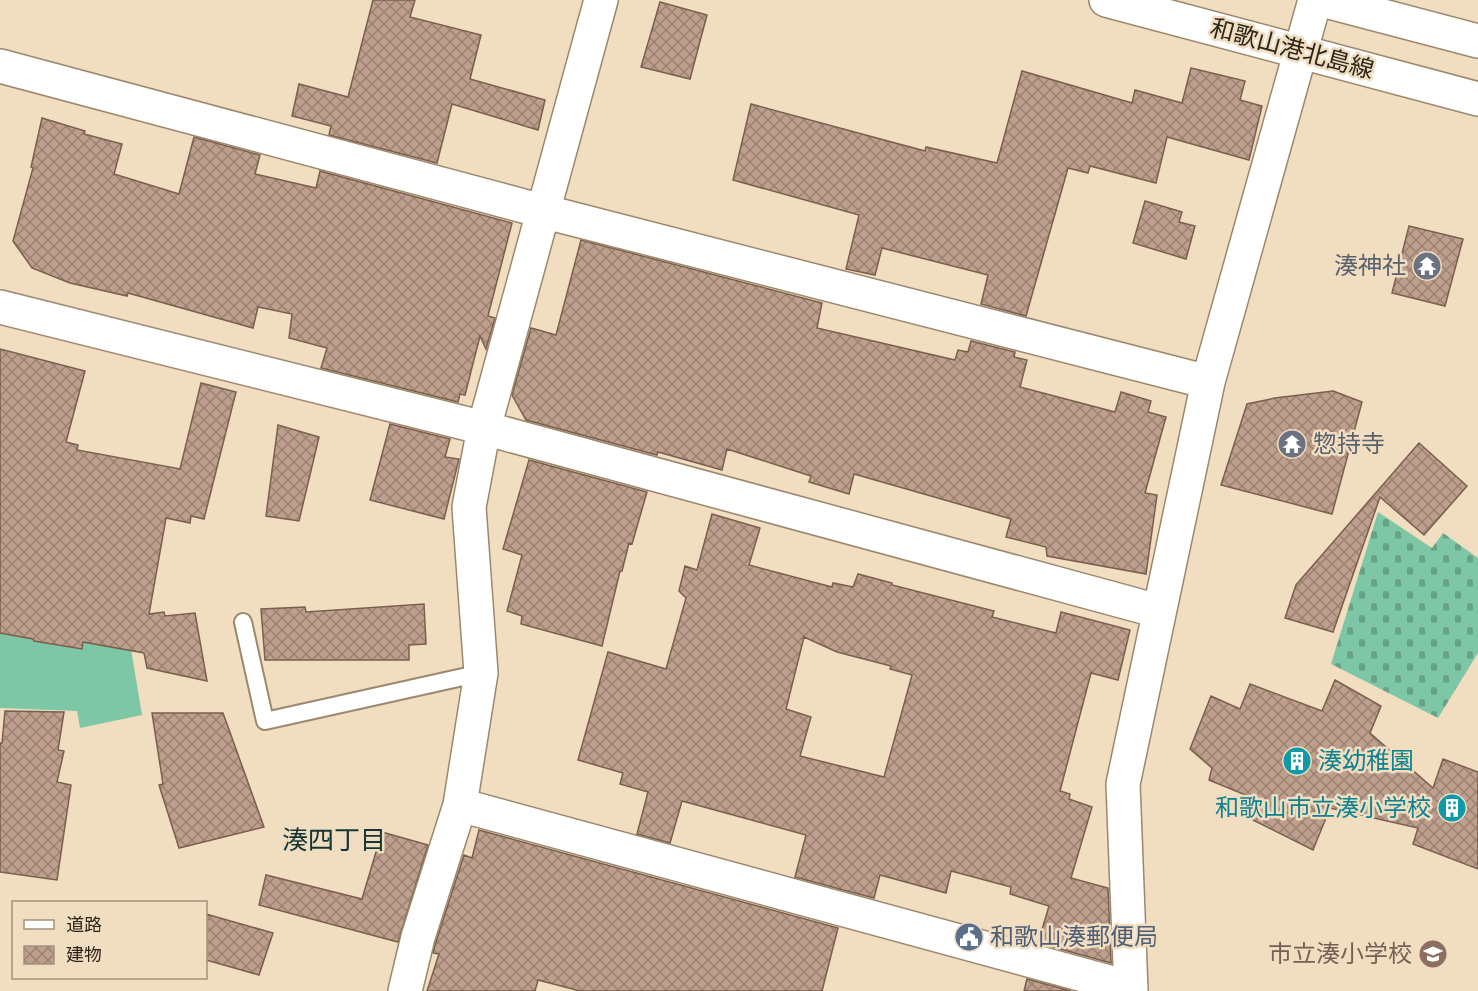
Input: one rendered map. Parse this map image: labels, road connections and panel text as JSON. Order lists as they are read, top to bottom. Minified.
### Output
{"streets":{"street":["和歌山港北島線"]},"districts":["湊四丁目"],"places":{"temple":["湊神社","惣持寺"],"building":["湊幼稚園","和歌山市立湊小学校"],"public building":["和歌山湊郵便局"],"school or university":["市立湊小学校"]},"legend":["道路","建物"]}
